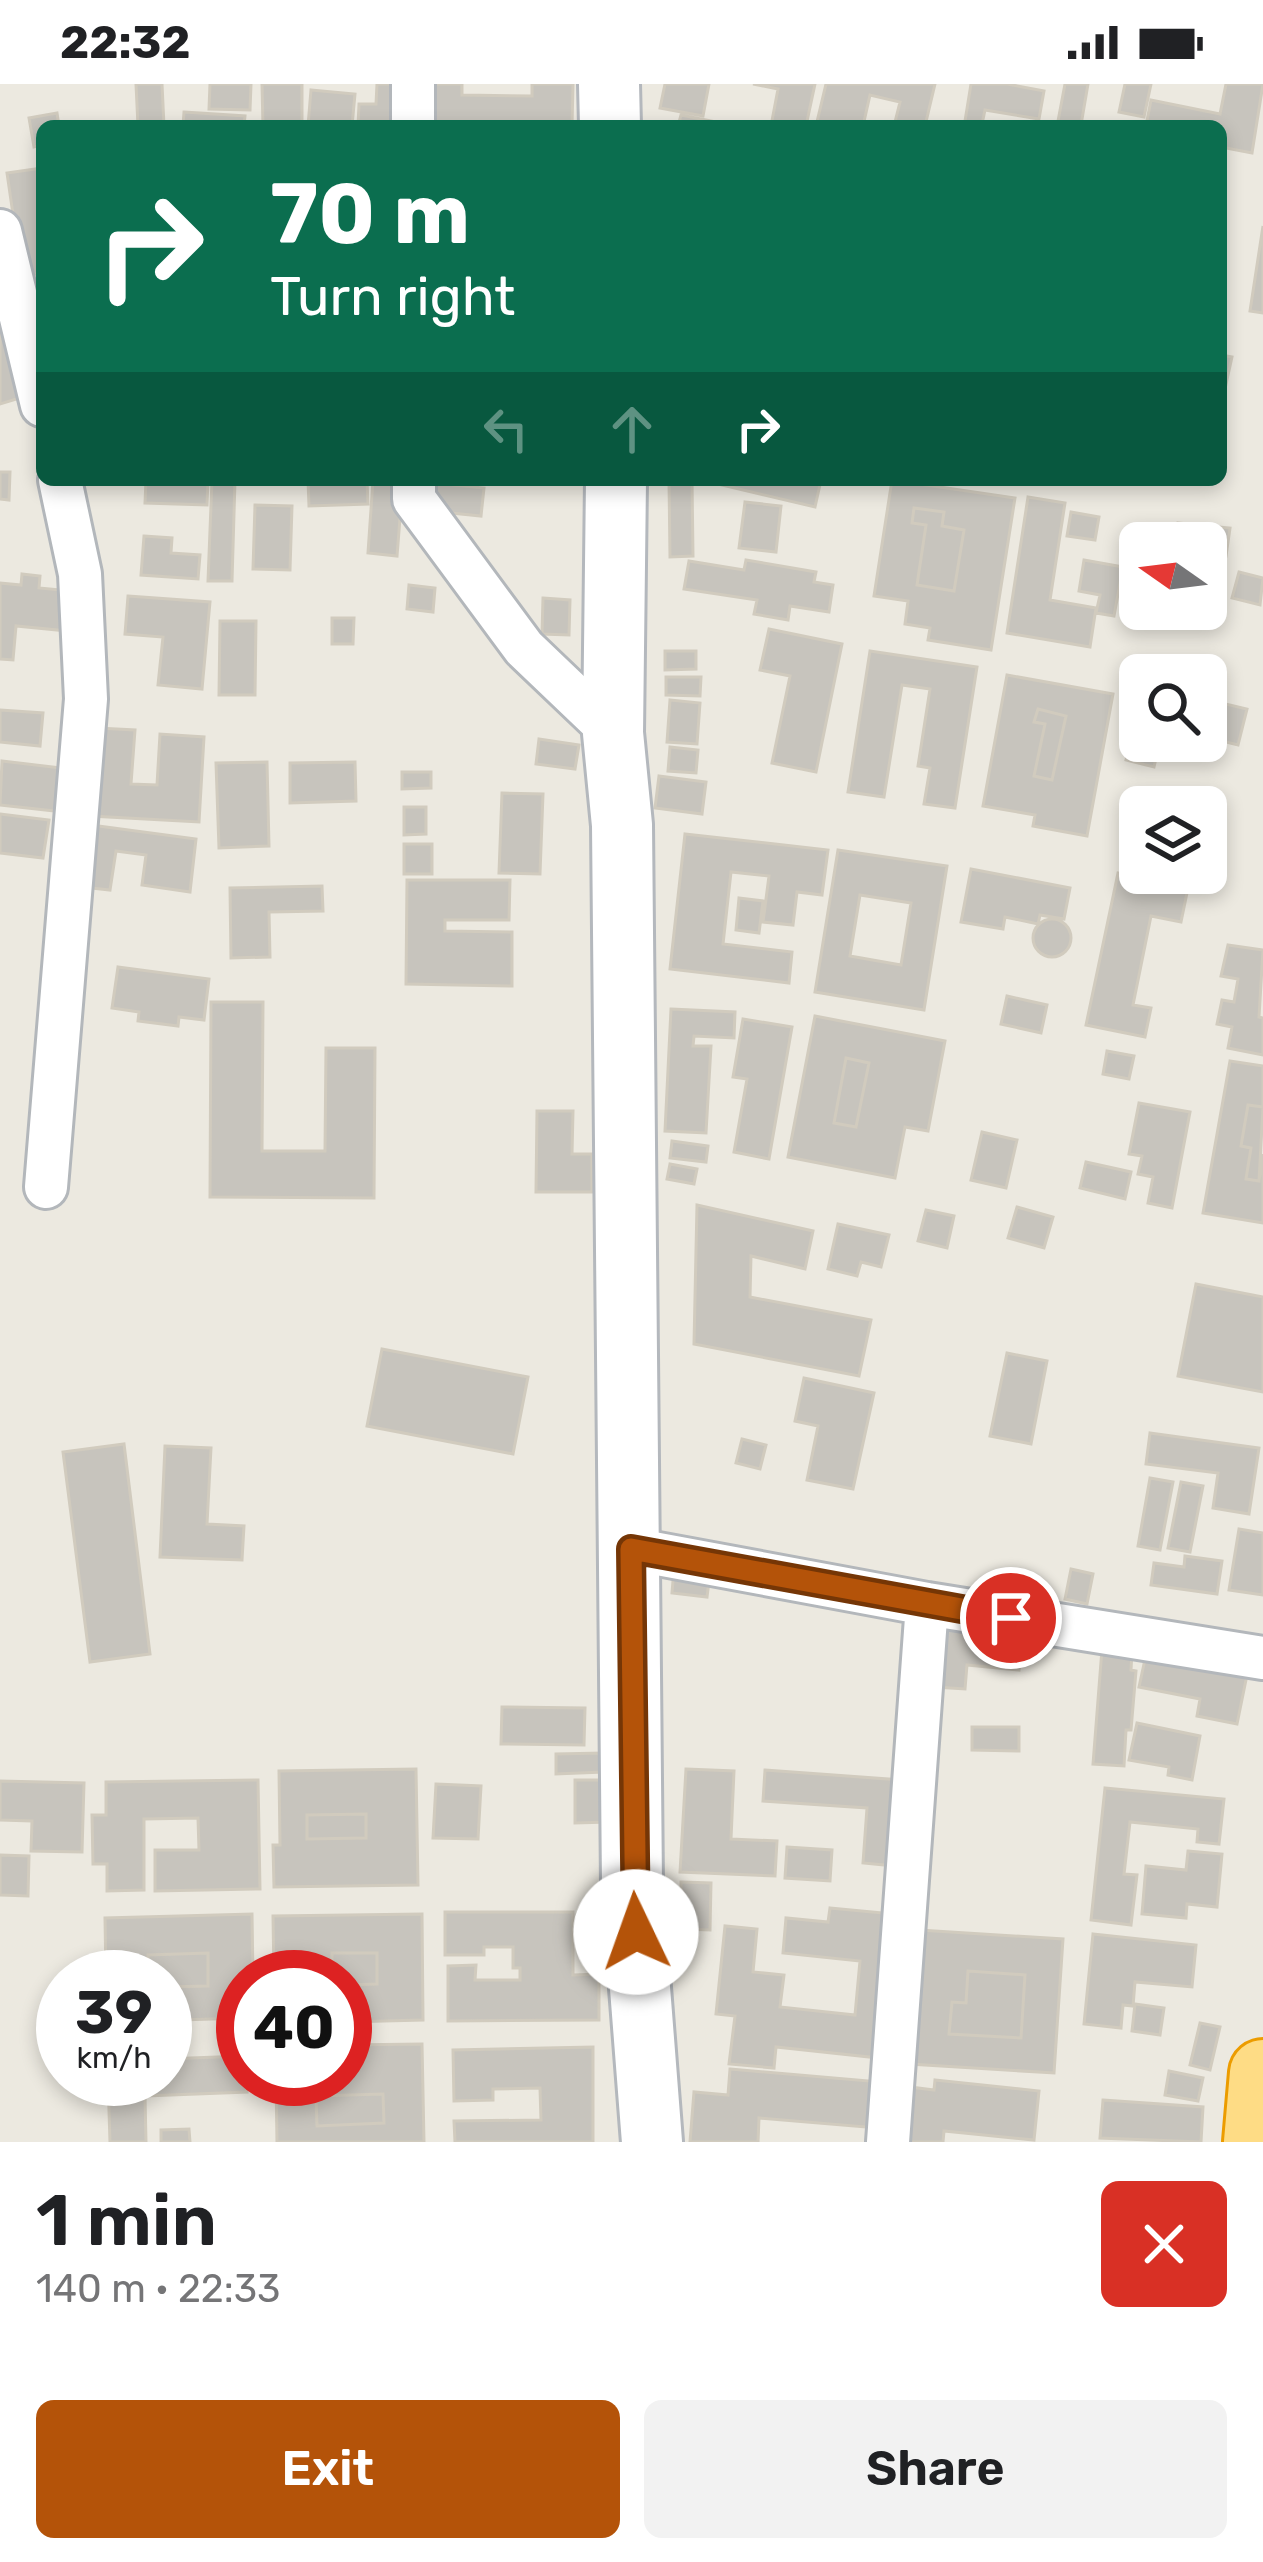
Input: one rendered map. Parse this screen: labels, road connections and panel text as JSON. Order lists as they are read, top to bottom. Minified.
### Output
{"north":"left","page":{"status":"22:32","turn":["70 m","Turn right"],"speed":"39 km/h","limit":"40","heading":["1 min","140 m · 22:33"],"buttons":["Exit","Share"]}}
